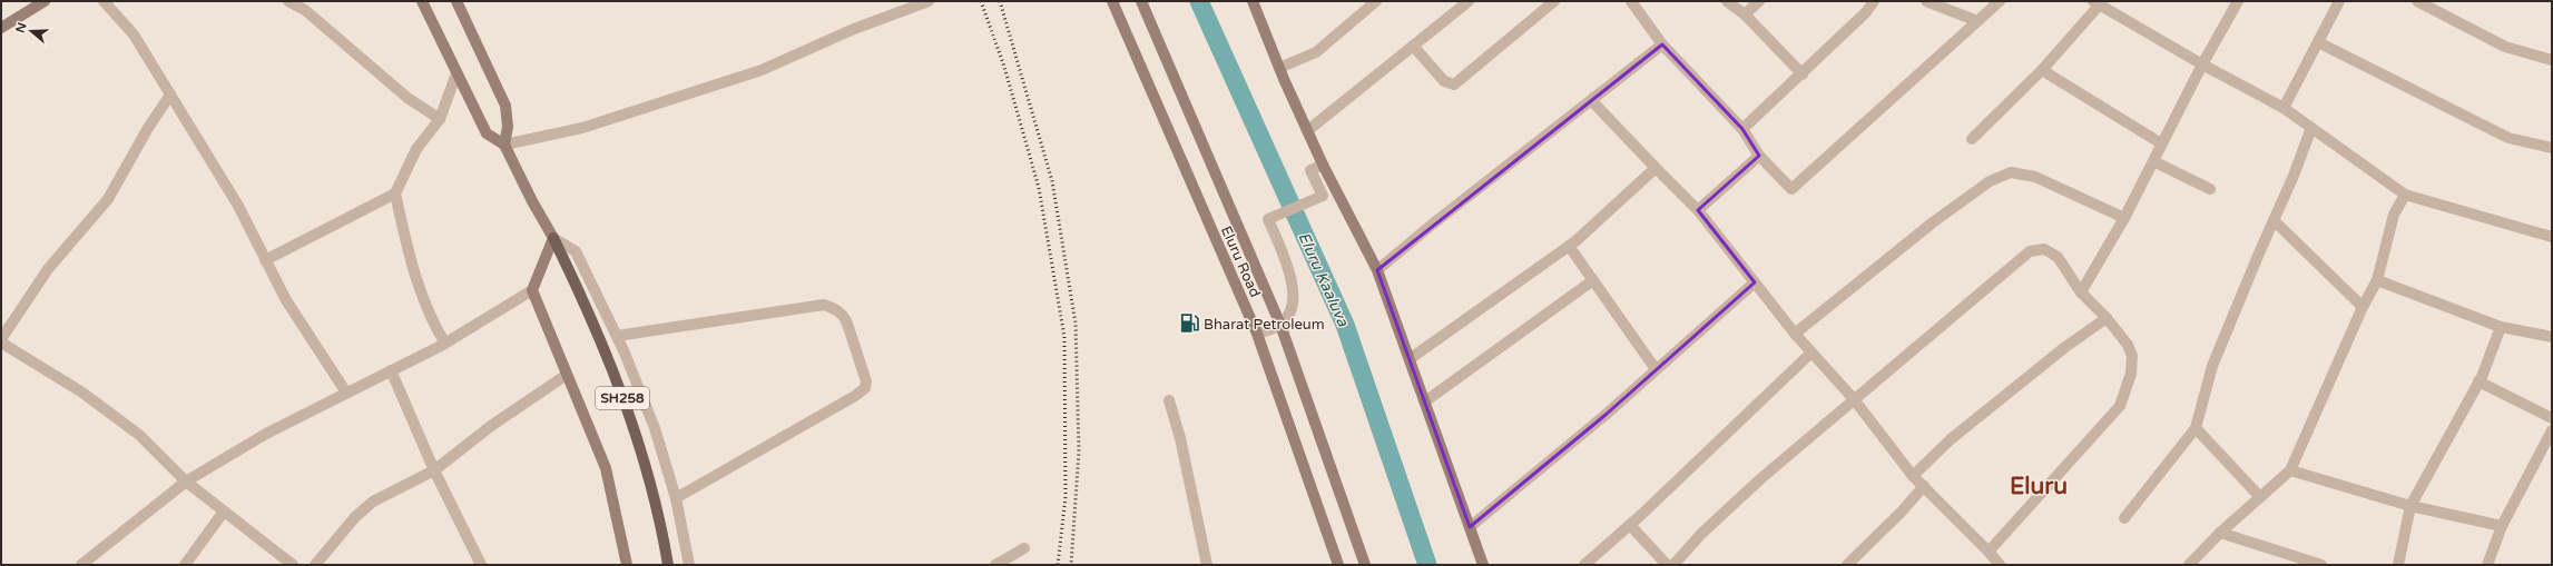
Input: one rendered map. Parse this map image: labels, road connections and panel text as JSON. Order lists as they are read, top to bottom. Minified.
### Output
{"streets":{"main road":["Eluru Road","SH258"]},"districts":["Eluru"],"water":["Eluru Kaaluva"],"places":{"fuel station":["Bharat Petroleum"]},"north":"left"}
